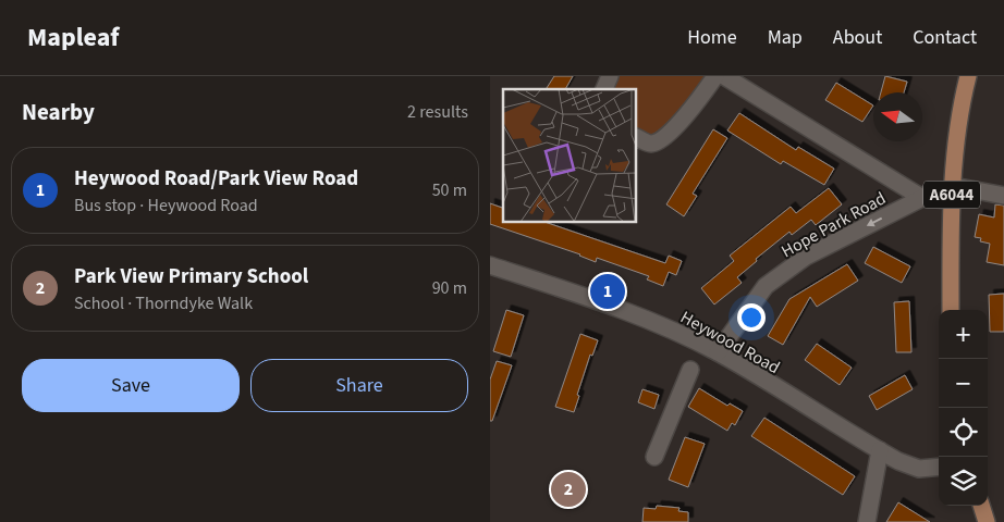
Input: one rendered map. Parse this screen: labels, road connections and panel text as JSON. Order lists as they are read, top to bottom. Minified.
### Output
{"streets":{"main road":["A6044"],"street":["Hope Park Road","Heywood Road"]},"crossings":[["A6044","Hope Park Road"],["Hope Park Road","Heywood Road"]],"one_way":["Hope Park Road"],"north":"left","page":{"header":"Mapleaf","nav":["Home","Map","About","Contact"],"heading":["Nearby","2 results"],"list":[{"mark":"1","name":"Heywood Road/Park View Road","note":"Bus stop · Heywood Road","value":"50 m"},{"mark":"2","name":"Park View Primary School","note":"School · Thorndyke Walk","value":"90 m"}],"pins":["1","2"],"map_buttons":["+","−"],"buttons":["Save","Share"]}}
